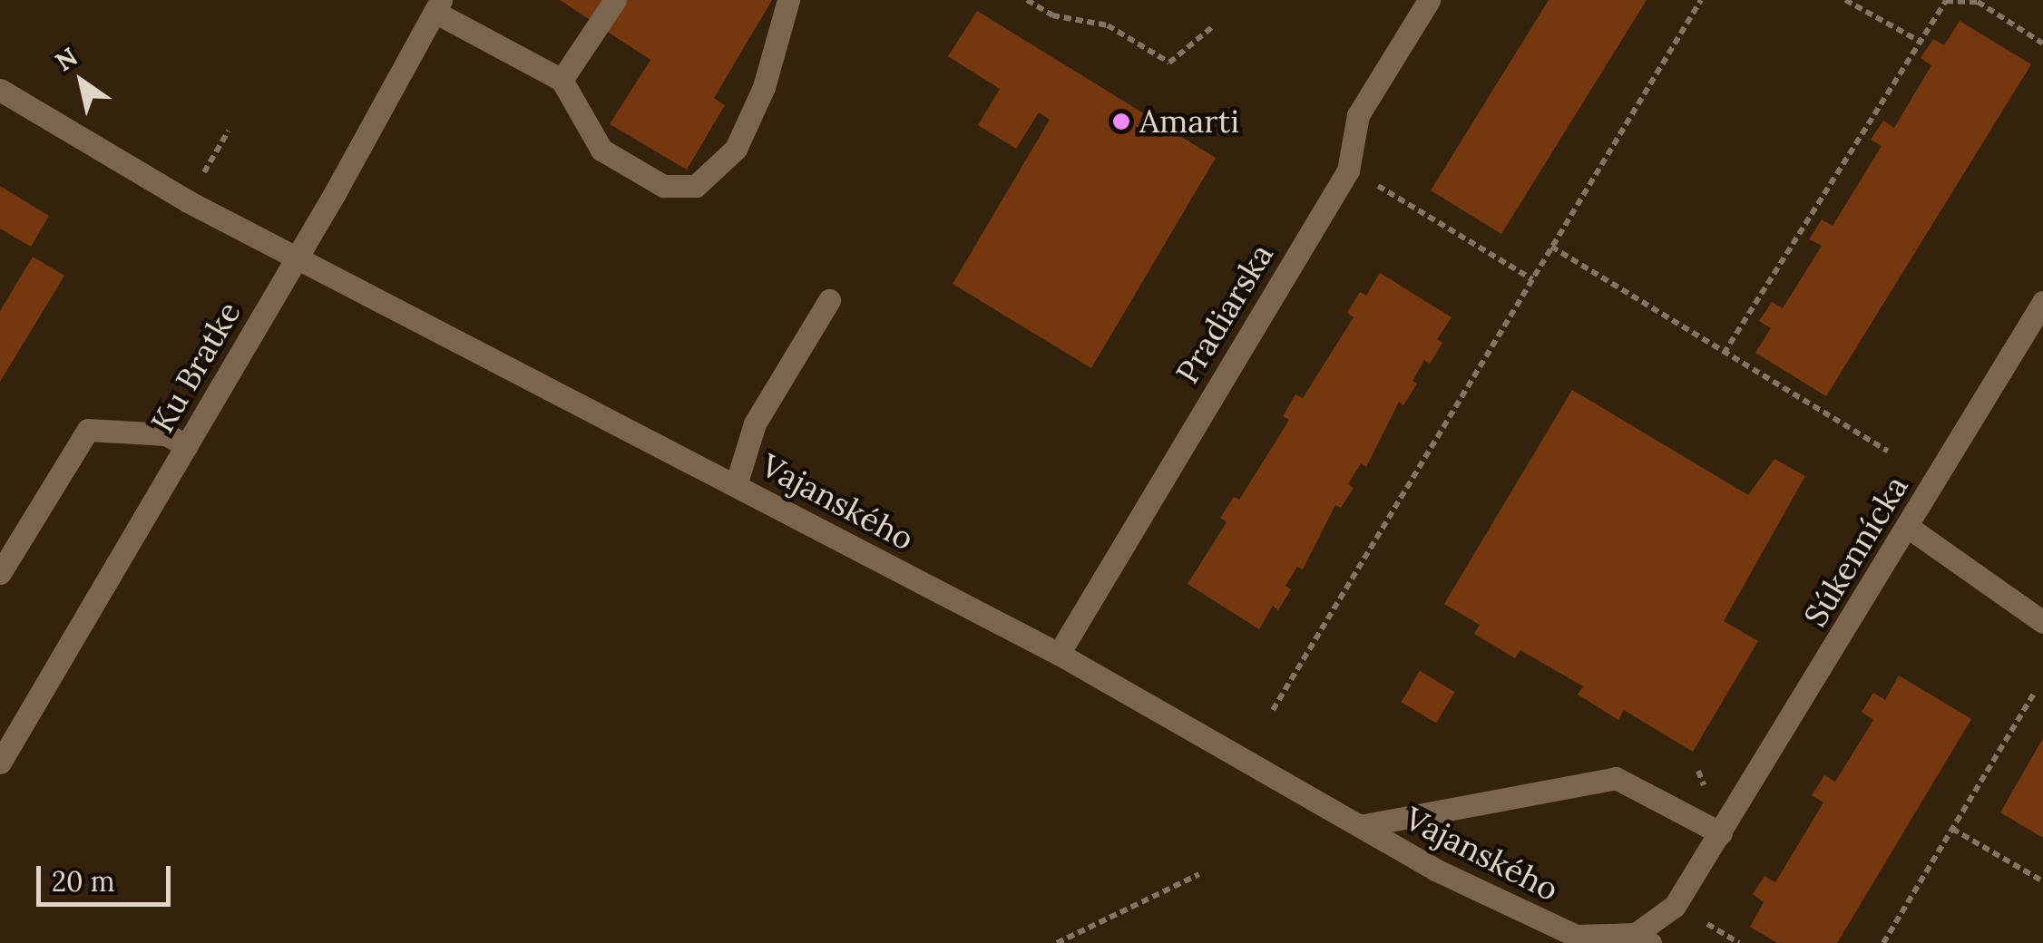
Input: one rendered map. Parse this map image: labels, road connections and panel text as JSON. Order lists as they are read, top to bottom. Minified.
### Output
{"streets":{"street":["Pradiarska","Ku Bratke","Vajanského","Súkennícka"]},"crossings":[["Pradiarska","Vajanského"],["Ku Bratke","Vajanského"],["Vajanského","Súkennícka"]],"places":["Amarti"],"scale_bar":"20 m","north":"top left"}
